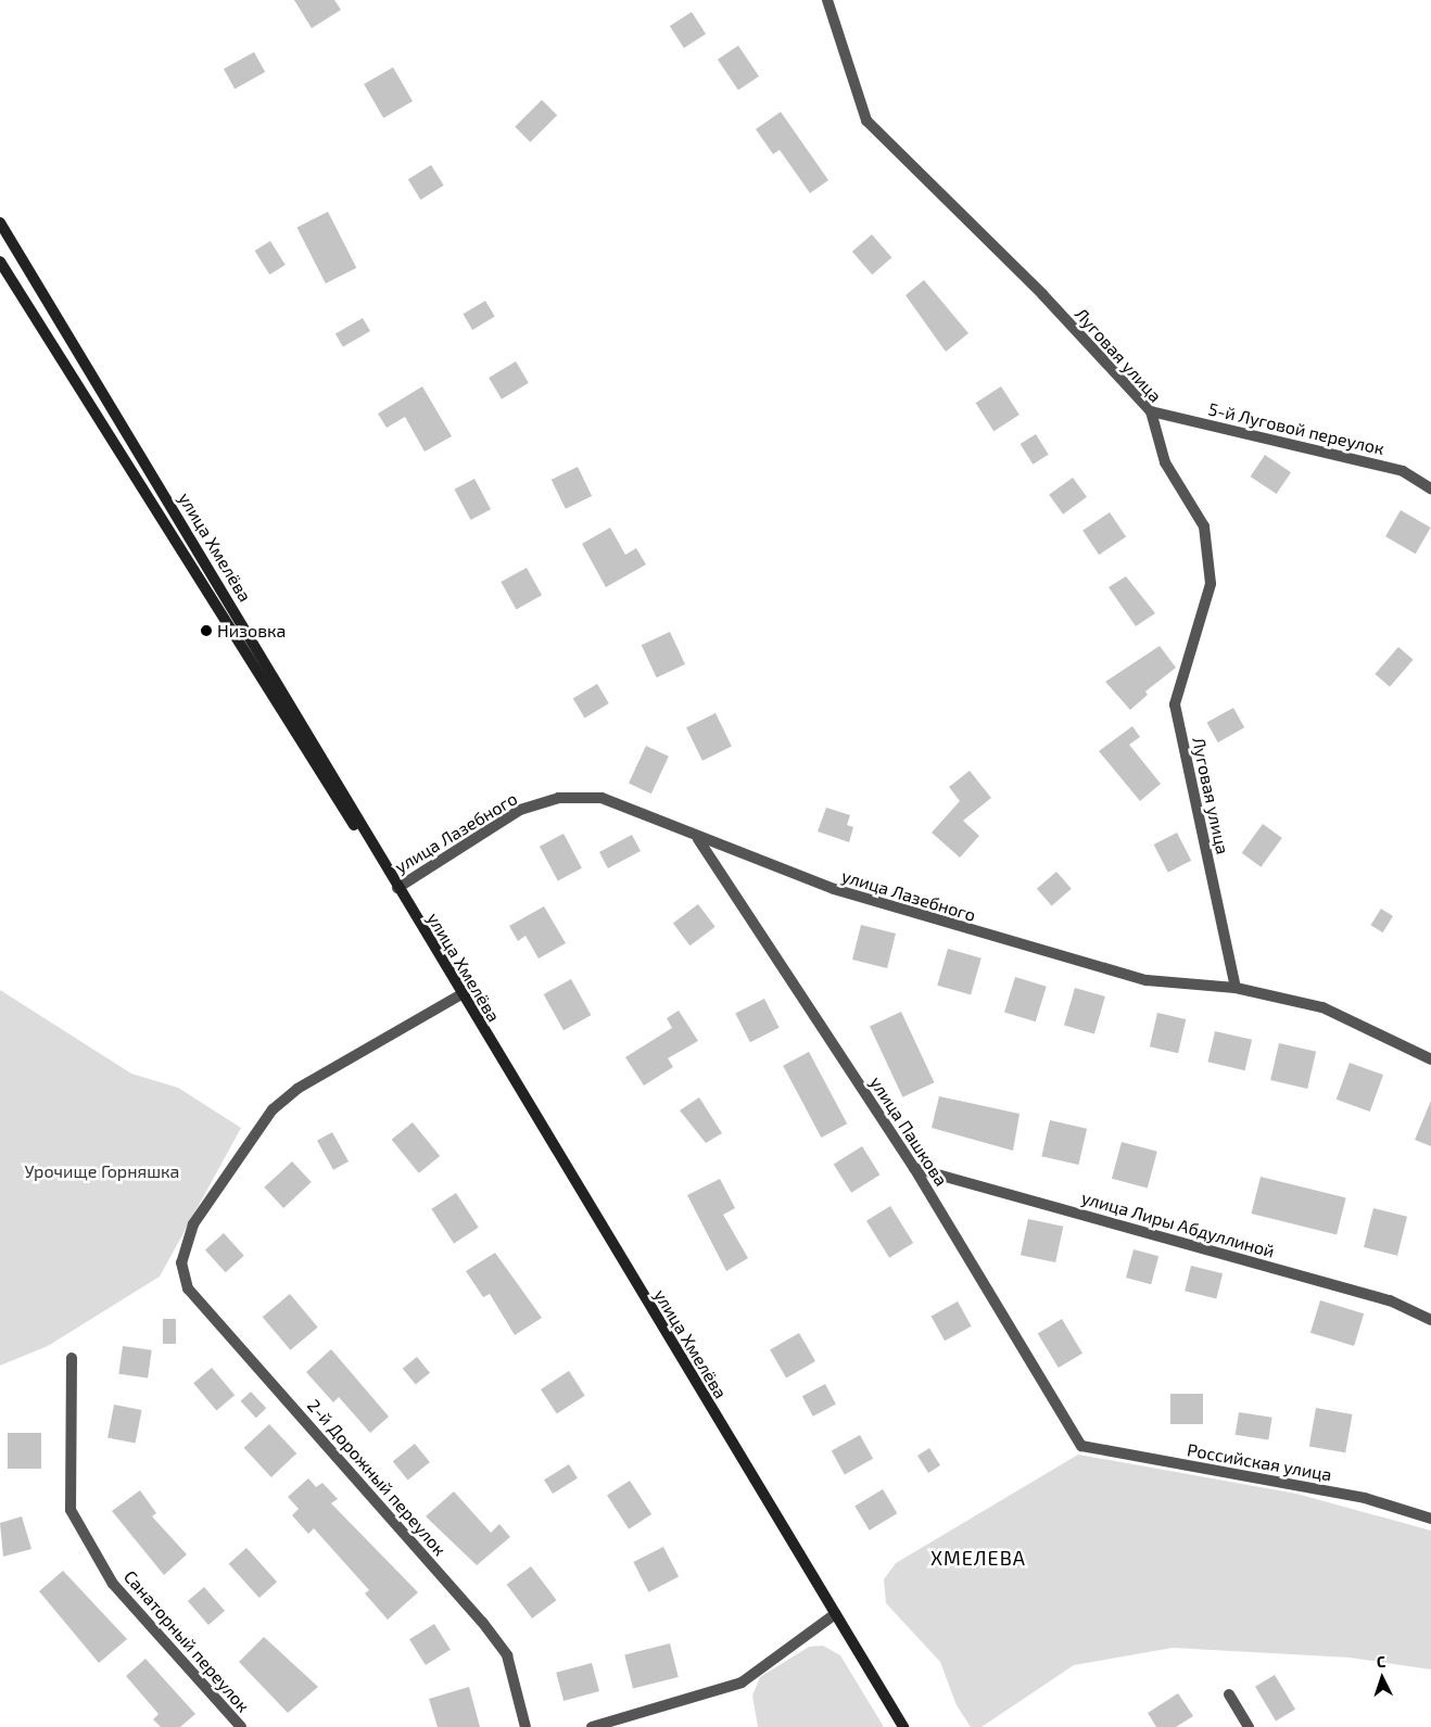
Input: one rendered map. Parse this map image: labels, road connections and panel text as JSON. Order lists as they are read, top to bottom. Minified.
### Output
{"streets":{"main road":["улица Хмелёва"],"street":["Луговая улица","5-й Луговой переулок","улица Лазебного","улица Пашкова","улица Лиры Абдуллиной","Российская улица","2-й Дорожный переулок","Санаторный переулок"]},"crossings":[["Луговая улица","5-й Луговой переулок"],["Луговая улица","улица Лазебного"],["улица Хмелёва","улица Лазебного"],["улица Хмелёва","2-й Дорожный переулок"],["улица Лазебного","улица Пашкова"],["улица Пашкова","улица Лиры Абдуллиной"],["улица Пашкова","Российская улица"]],"districts":["ХМЕЛЕВА"],"parks":["Урочище Горняшка"],"places":["Низовка"],"north":"top"}
